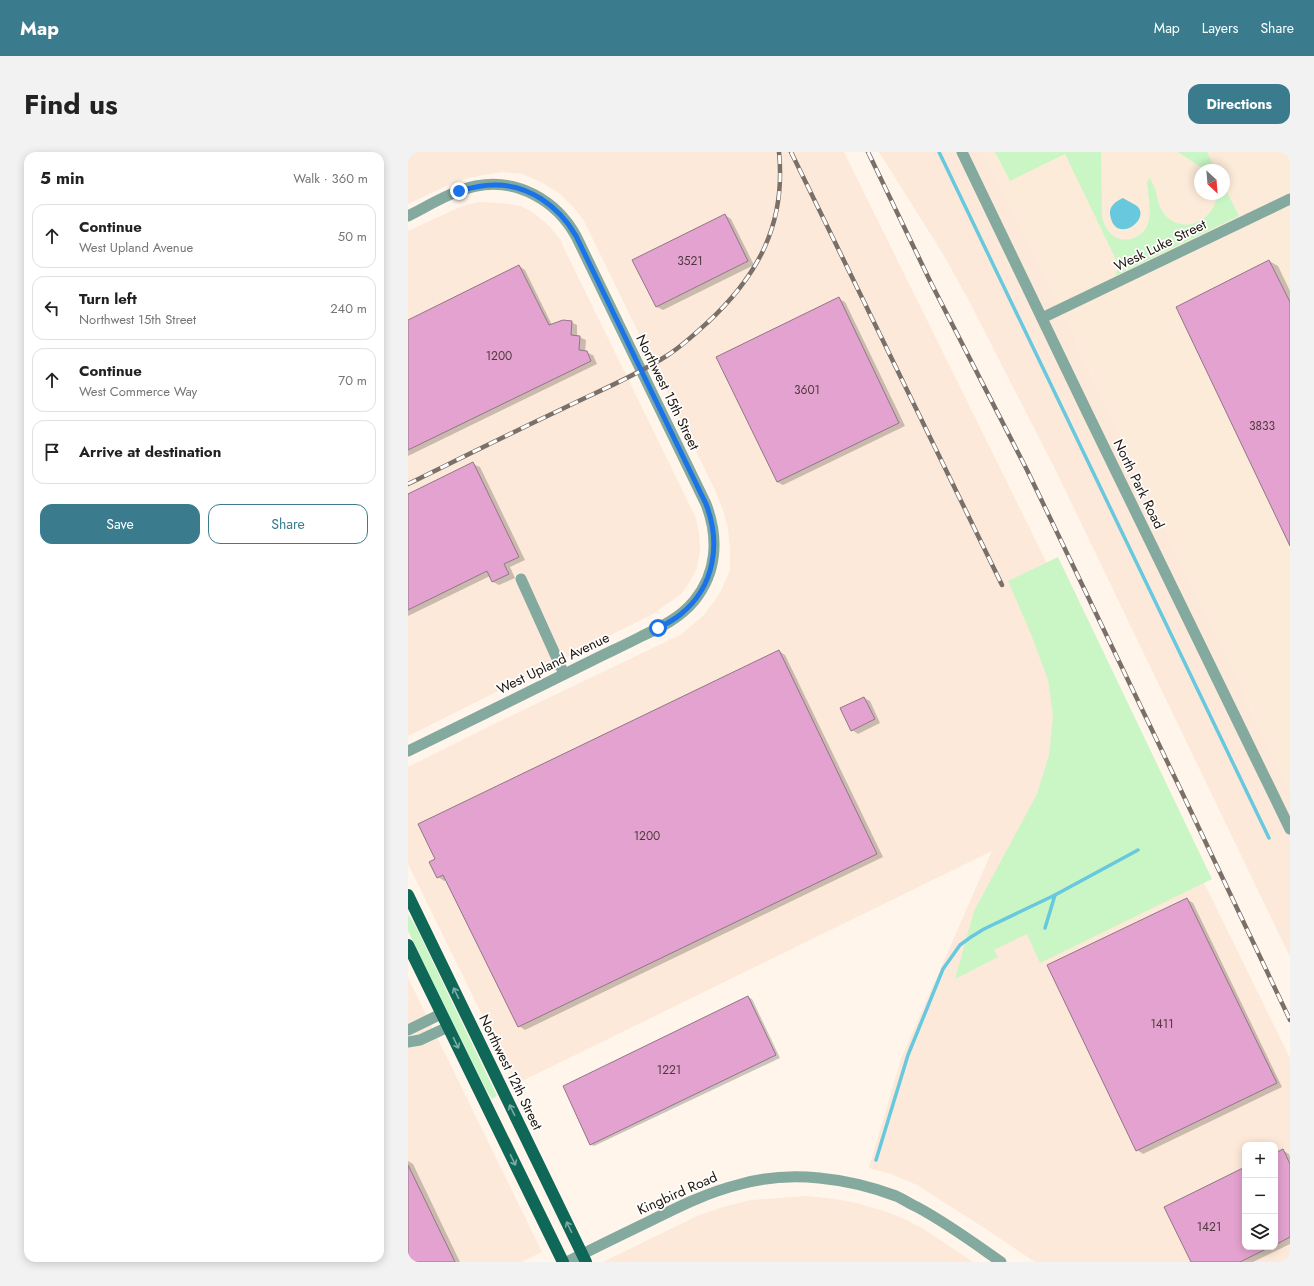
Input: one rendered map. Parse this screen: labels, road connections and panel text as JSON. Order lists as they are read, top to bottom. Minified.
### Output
{"streets":{"main road":["Northwest 12th Street"],"street":["Wesk Luke Street","Northwest 15th Street","North Park Road","West Upland Avenue","Kingbird Road"]},"crossings":[["Wesk Luke Street","North Park Road"],["Northwest 15th Street","West Upland Avenue"],["Northwest 12th Street","Kingbird Road"]],"house_numbers":["3521","1200","3601","3833","1200","1411","1221","1421"],"north":"bottom right","page":{"header":"Map","nav":["Map","Layers","Share"],"title":"Find us","buttons":["Directions",["Save","Share"]],"heading":["5 min","Walk · 360 m"],"list":[["Continue","West Upland Avenue","50 m"],["Turn left","Northwest 15th Street","240 m"],["Continue","West Commerce Way","70 m"],"Arrive at destination"],"map_buttons":["+","−"]}}
